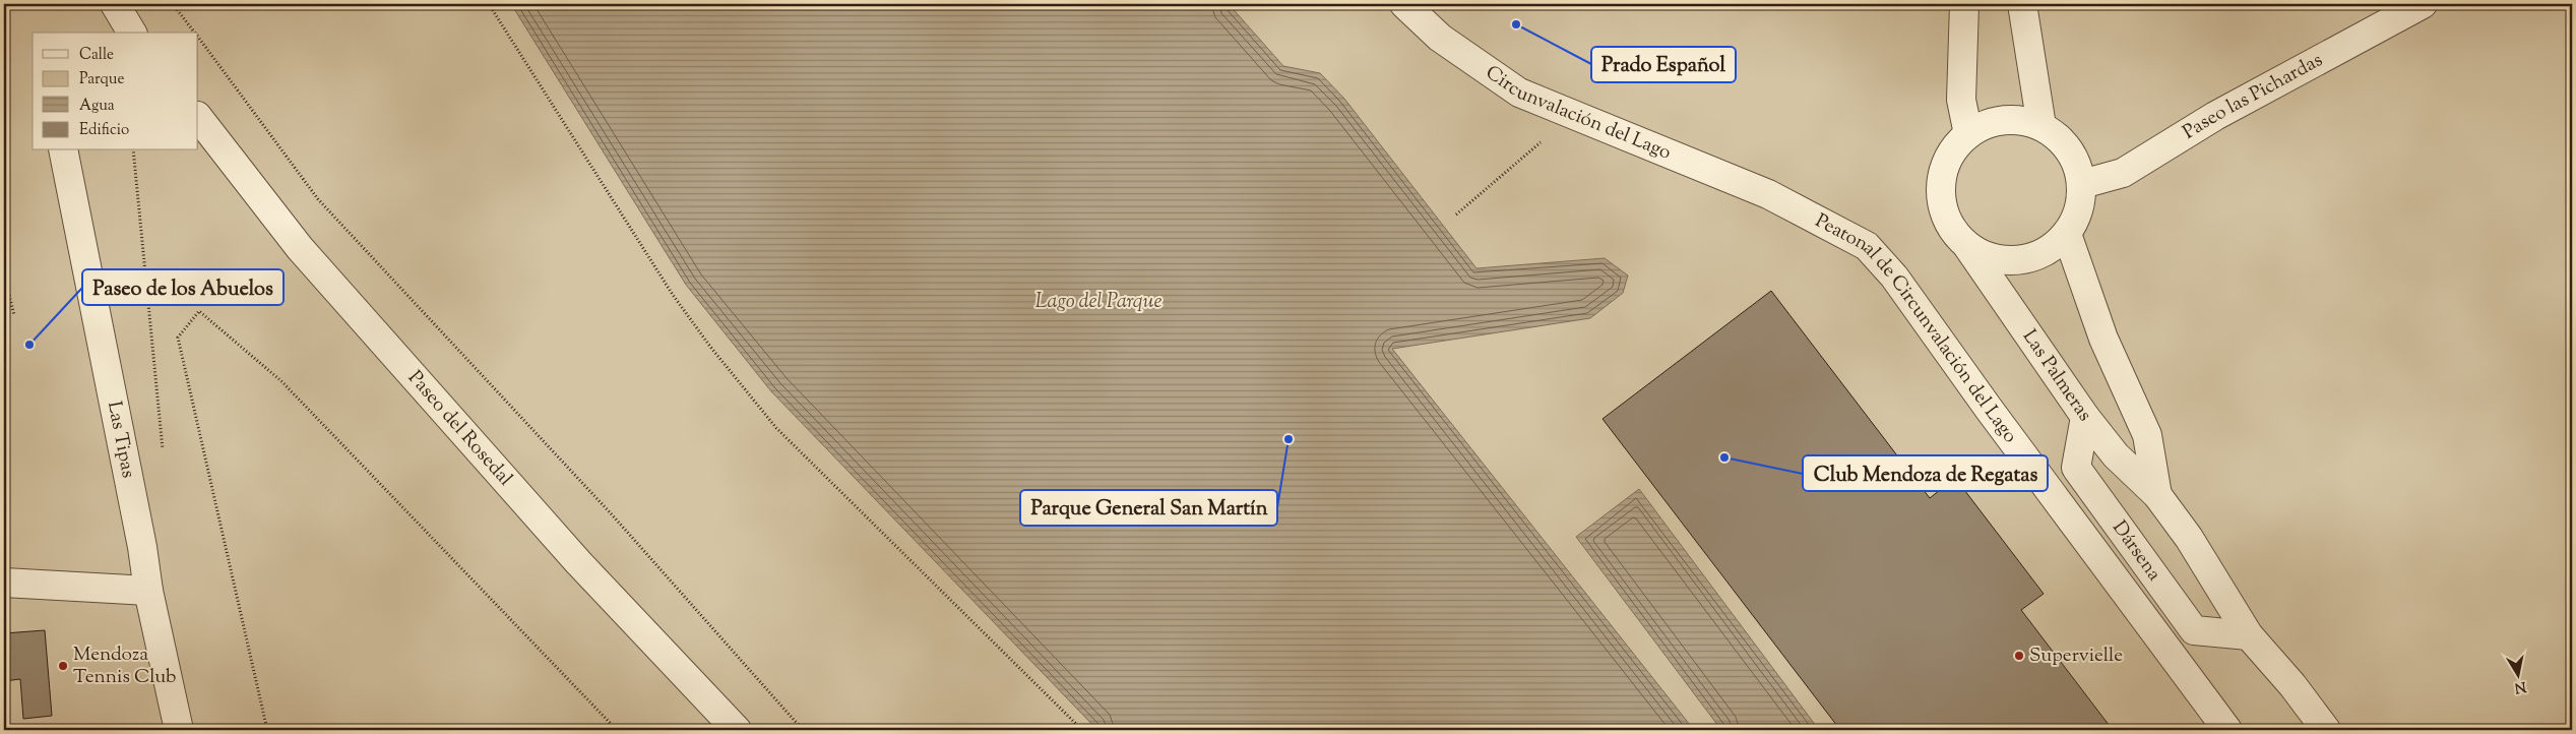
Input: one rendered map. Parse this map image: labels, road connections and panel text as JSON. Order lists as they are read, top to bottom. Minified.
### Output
{"streets":{"street":["Paseo las Pichardas","Circunvalación del Lago","Peatonal de Circunvalación del Lago","Las Palmeras","Paseo del Rosedal","Las Tipas","Dársena"]},"crossings":[["Paseo las Pichardas","Las Palmeras"],["Circunvalación del Lago","Peatonal de Circunvalación del Lago"],["Las Palmeras","Dársena"]],"water":["Lago del Parque"],"places":["Prado Español","Paseo de los Abuelos","Parque General San Martín","Club Mendoza de Regatas","Supervielle","Mendoza Tennis Club"],"legend":["Calle","Parque","Agua","Edificio"],"north":"bottom"}
